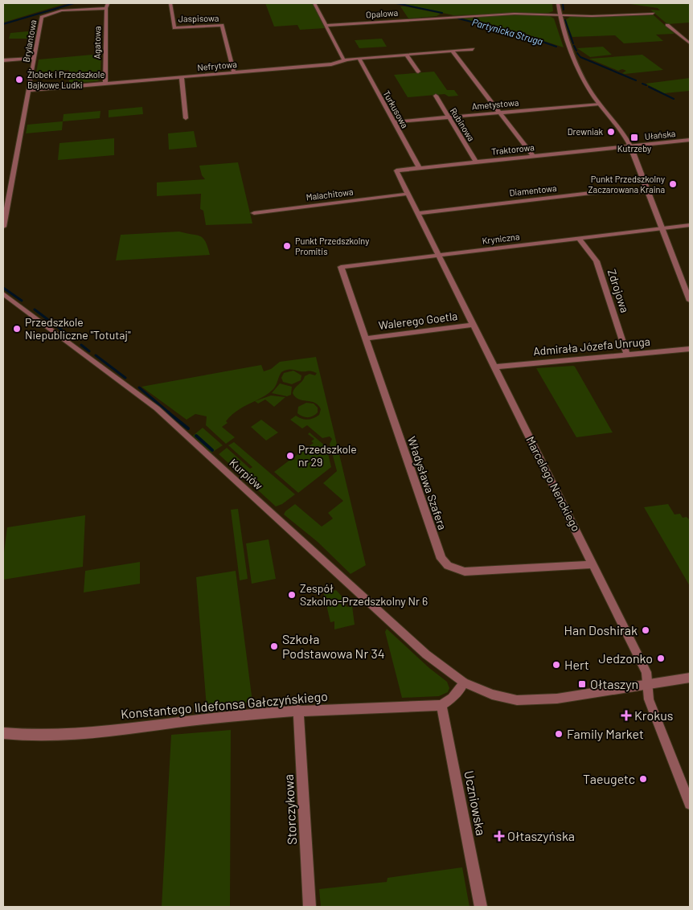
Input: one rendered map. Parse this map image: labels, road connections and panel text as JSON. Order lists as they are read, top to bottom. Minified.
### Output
{"streets":{"street":["Opalowa","Jaspisowa","Brylantowa","Agatowa","Nefrytowa","Ametystowa","Turkusowa","Rubinowa","Ułańska","Traktorowa","Diamentowa","Malachitowa","Kryniczna","Zdrojowa","Walerego Goetla","Admirała Józefa Unruga","Kurpiów","Władysława Szafera","Marcelego Nenckiego","Konstantego Ildefonsa Gałczyńskiego","Uczniowska","Storczykowa"]},"crossings":[["Jaspisowa","Nefrytowa"],["Brylantowa","Agatowa"],["Brylantowa","Nefrytowa"],["Agatowa","Nefrytowa"],["Nefrytowa","Turkusowa"],["Ametystowa","Turkusowa"],["Ametystowa","Rubinowa"],["Turkusowa","Traktorowa"],["Rubinowa","Traktorowa"],["Ułańska","Traktorowa"],["Traktorowa","Marcelego Nenckiego"],["Diamentowa","Marcelego Nenckiego"],["Malachitowa","Marcelego Nenckiego"],["Kryniczna","Zdrojowa"],["Kryniczna","Władysława Szafera"],["Kryniczna","Marcelego Nenckiego"],["Zdrojowa","Admirała Józefa Unruga"],["Walerego Goetla","Władysława Szafera"],["Walerego Goetla","Marcelego Nenckiego"],["Admirała Józefa Unruga","Marcelego Nenckiego"],["Kurpiów","Marcelego Nenckiego"],["Władysława Szafera","Marcelego Nenckiego"],["Konstantego Ildefonsa Gałczyńskiego","Uczniowska"],["Konstantego Ildefonsa Gałczyńskiego","Storczykowa"]],"water":["Partynicka Struga"],"places":{"other":["Żlobek i Przedszkole Bajkowe Ludki","Drewniak","Punkt Przedszkolny Zaczarowana Kraina","Punkt Przedszkolny Promitis","Przedszkole Niepubliczne \"Totutaj\"","Przedszkole nr 29","Zespół Szkolno-Przedszkolny Nr 6","Han Doshirak","Szkoła Podstawowa Nr 34","Jedzonko","Hert","Family Market","Taeugetc"],"transit":["Kutrzeby","Ołtaszyn"],"health":["Krokus","Ołtaszyńska"]}}
